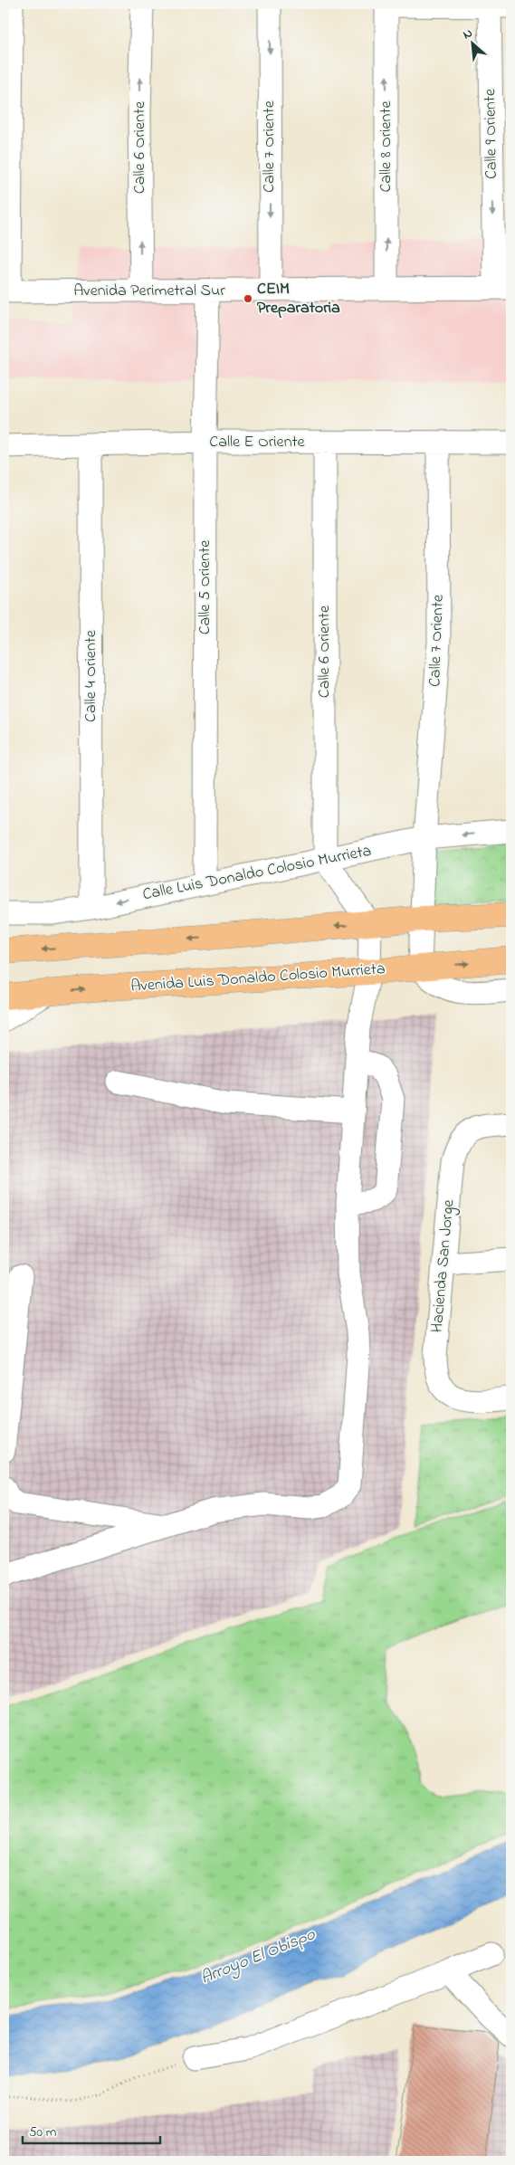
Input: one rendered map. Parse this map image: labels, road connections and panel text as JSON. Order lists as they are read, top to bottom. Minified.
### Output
{"streets":{"main road":["Avenida Luis Donaldo Colosio Murrieta"],"street":["Calle 9 Oriente","Calle 7 Oriente","Calle 8 Oriente","Calle 6 Oriente","Avenida Perimetral Sur","Calle E Oriente","Calle 5 Oriente","Calle 4 Oriente","Calle Luis Donaldo Colosio Murrieta","Hacienda San Jorge"]},"crossings":[["Calle 9 Oriente","Avenida Perimetral Sur"],["Calle 7 Oriente","Avenida Perimetral Sur"],["Calle 7 Oriente","Calle E Oriente"],["Calle 7 Oriente","Calle Luis Donaldo Colosio Murrieta"],["Calle 7 Oriente","Avenida Luis Donaldo Colosio Murrieta"],["Calle 8 Oriente","Avenida Perimetral Sur"],["Calle 6 Oriente","Avenida Perimetral Sur"],["Calle 6 Oriente","Calle E Oriente"],["Calle 6 Oriente","Calle Luis Donaldo Colosio Murrieta"],["Avenida Perimetral Sur","Calle 5 Oriente"],["Calle E Oriente","Calle 5 Oriente"],["Calle E Oriente","Calle 4 Oriente"],["Calle 5 Oriente","Calle Luis Donaldo Colosio Murrieta"],["Calle 4 Oriente","Calle Luis Donaldo Colosio Murrieta"]],"one_way":["Calle 9 Oriente","Calle 7 Oriente","Calle 8 Oriente","Calle Luis Donaldo Colosio Murrieta"],"water":["Arroyo El Obispo"],"places":["CEIM Preparatoria"],"scale_bar":"50 m","north":"top left"}
